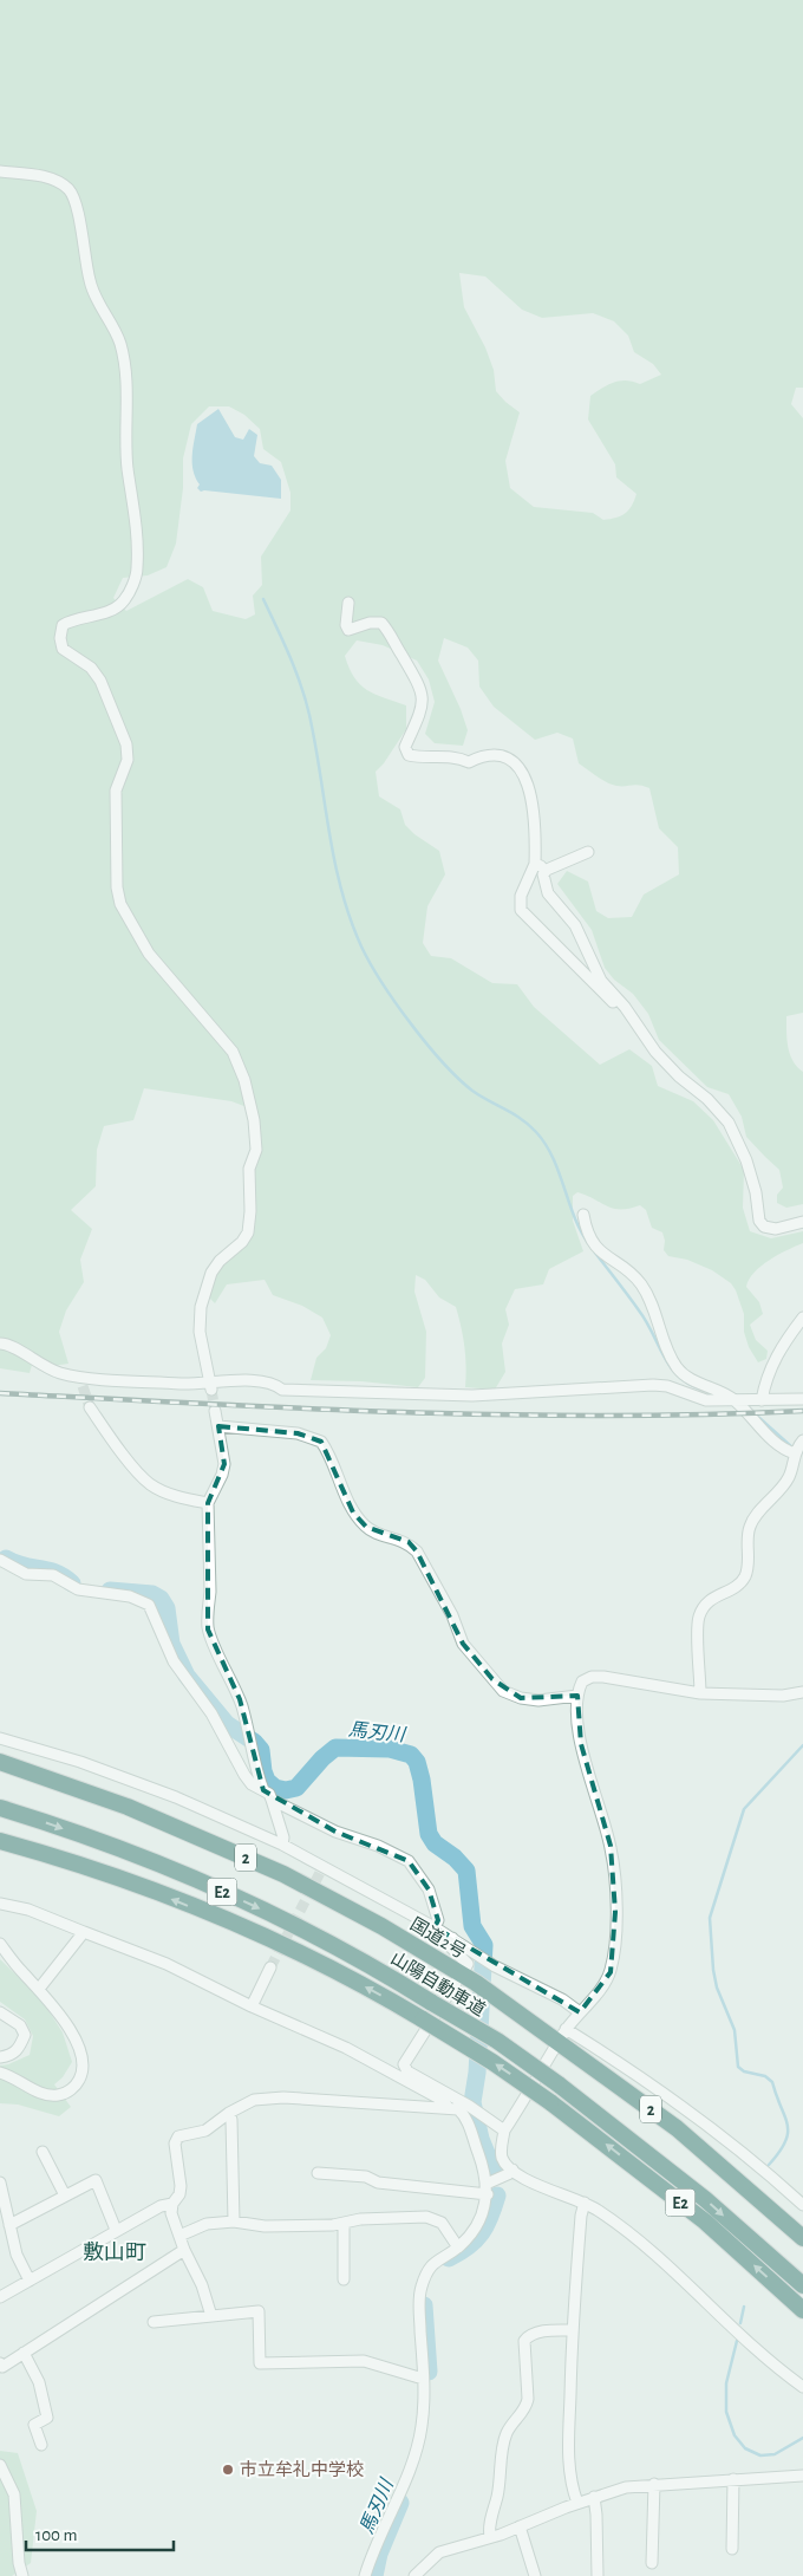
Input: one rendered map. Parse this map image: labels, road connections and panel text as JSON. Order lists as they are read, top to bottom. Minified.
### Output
{"streets":{"highway":["2","E2","国道2号","山陽自動車道"]},"districts":["敷山町"],"water":["馬刃川"],"places":["市立牟礼中学校"],"scale_bar":"100 m"}
